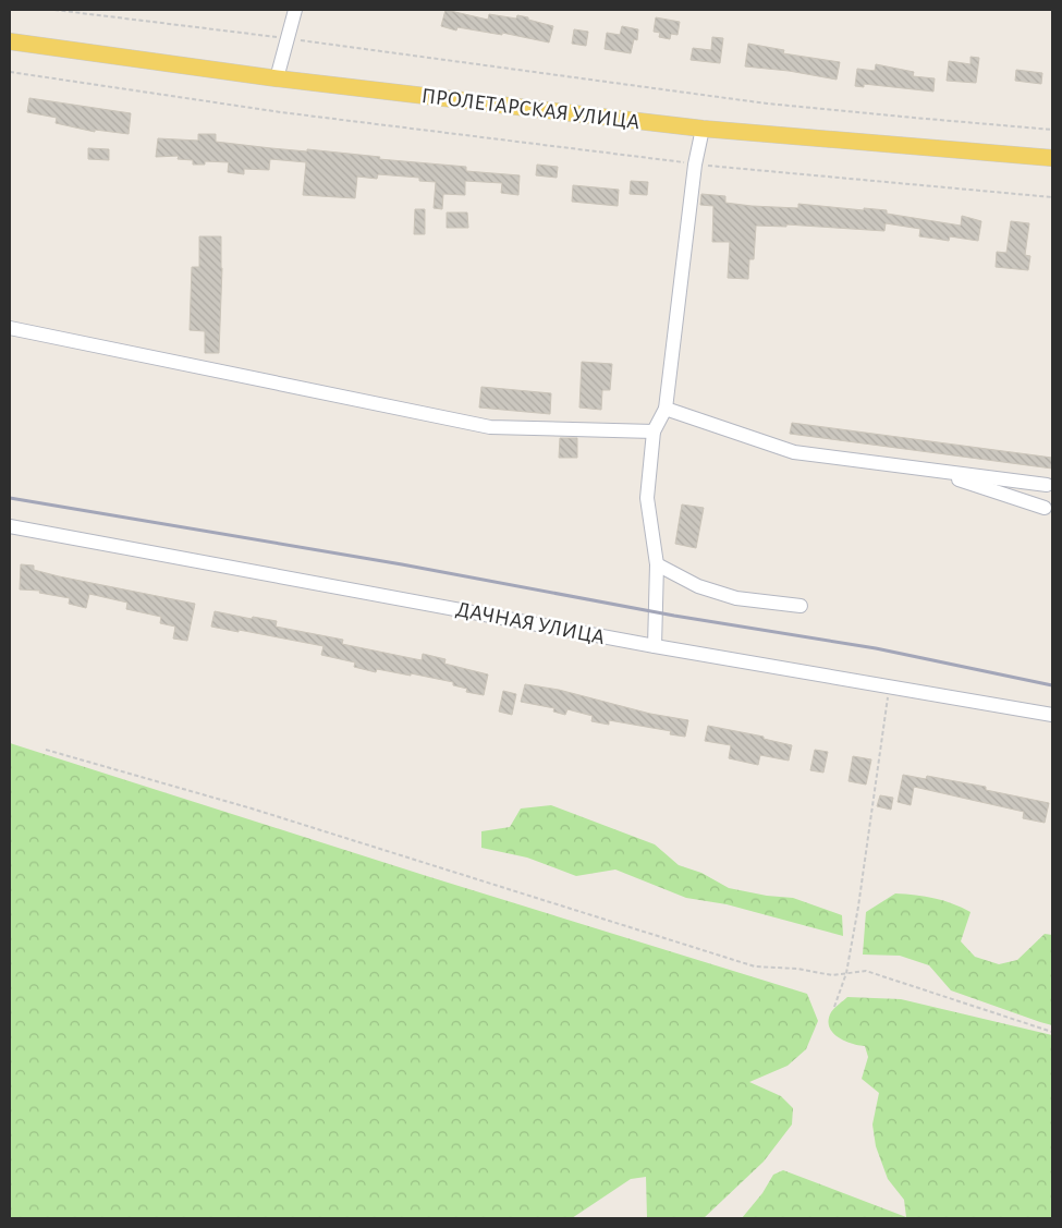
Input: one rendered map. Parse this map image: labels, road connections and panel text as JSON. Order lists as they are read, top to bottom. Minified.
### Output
{"streets":{"main road":["ПРОЛЕТАРСКАЯ УЛИЦА"],"street":["ДАЧНАЯ УЛИЦА"]}}
